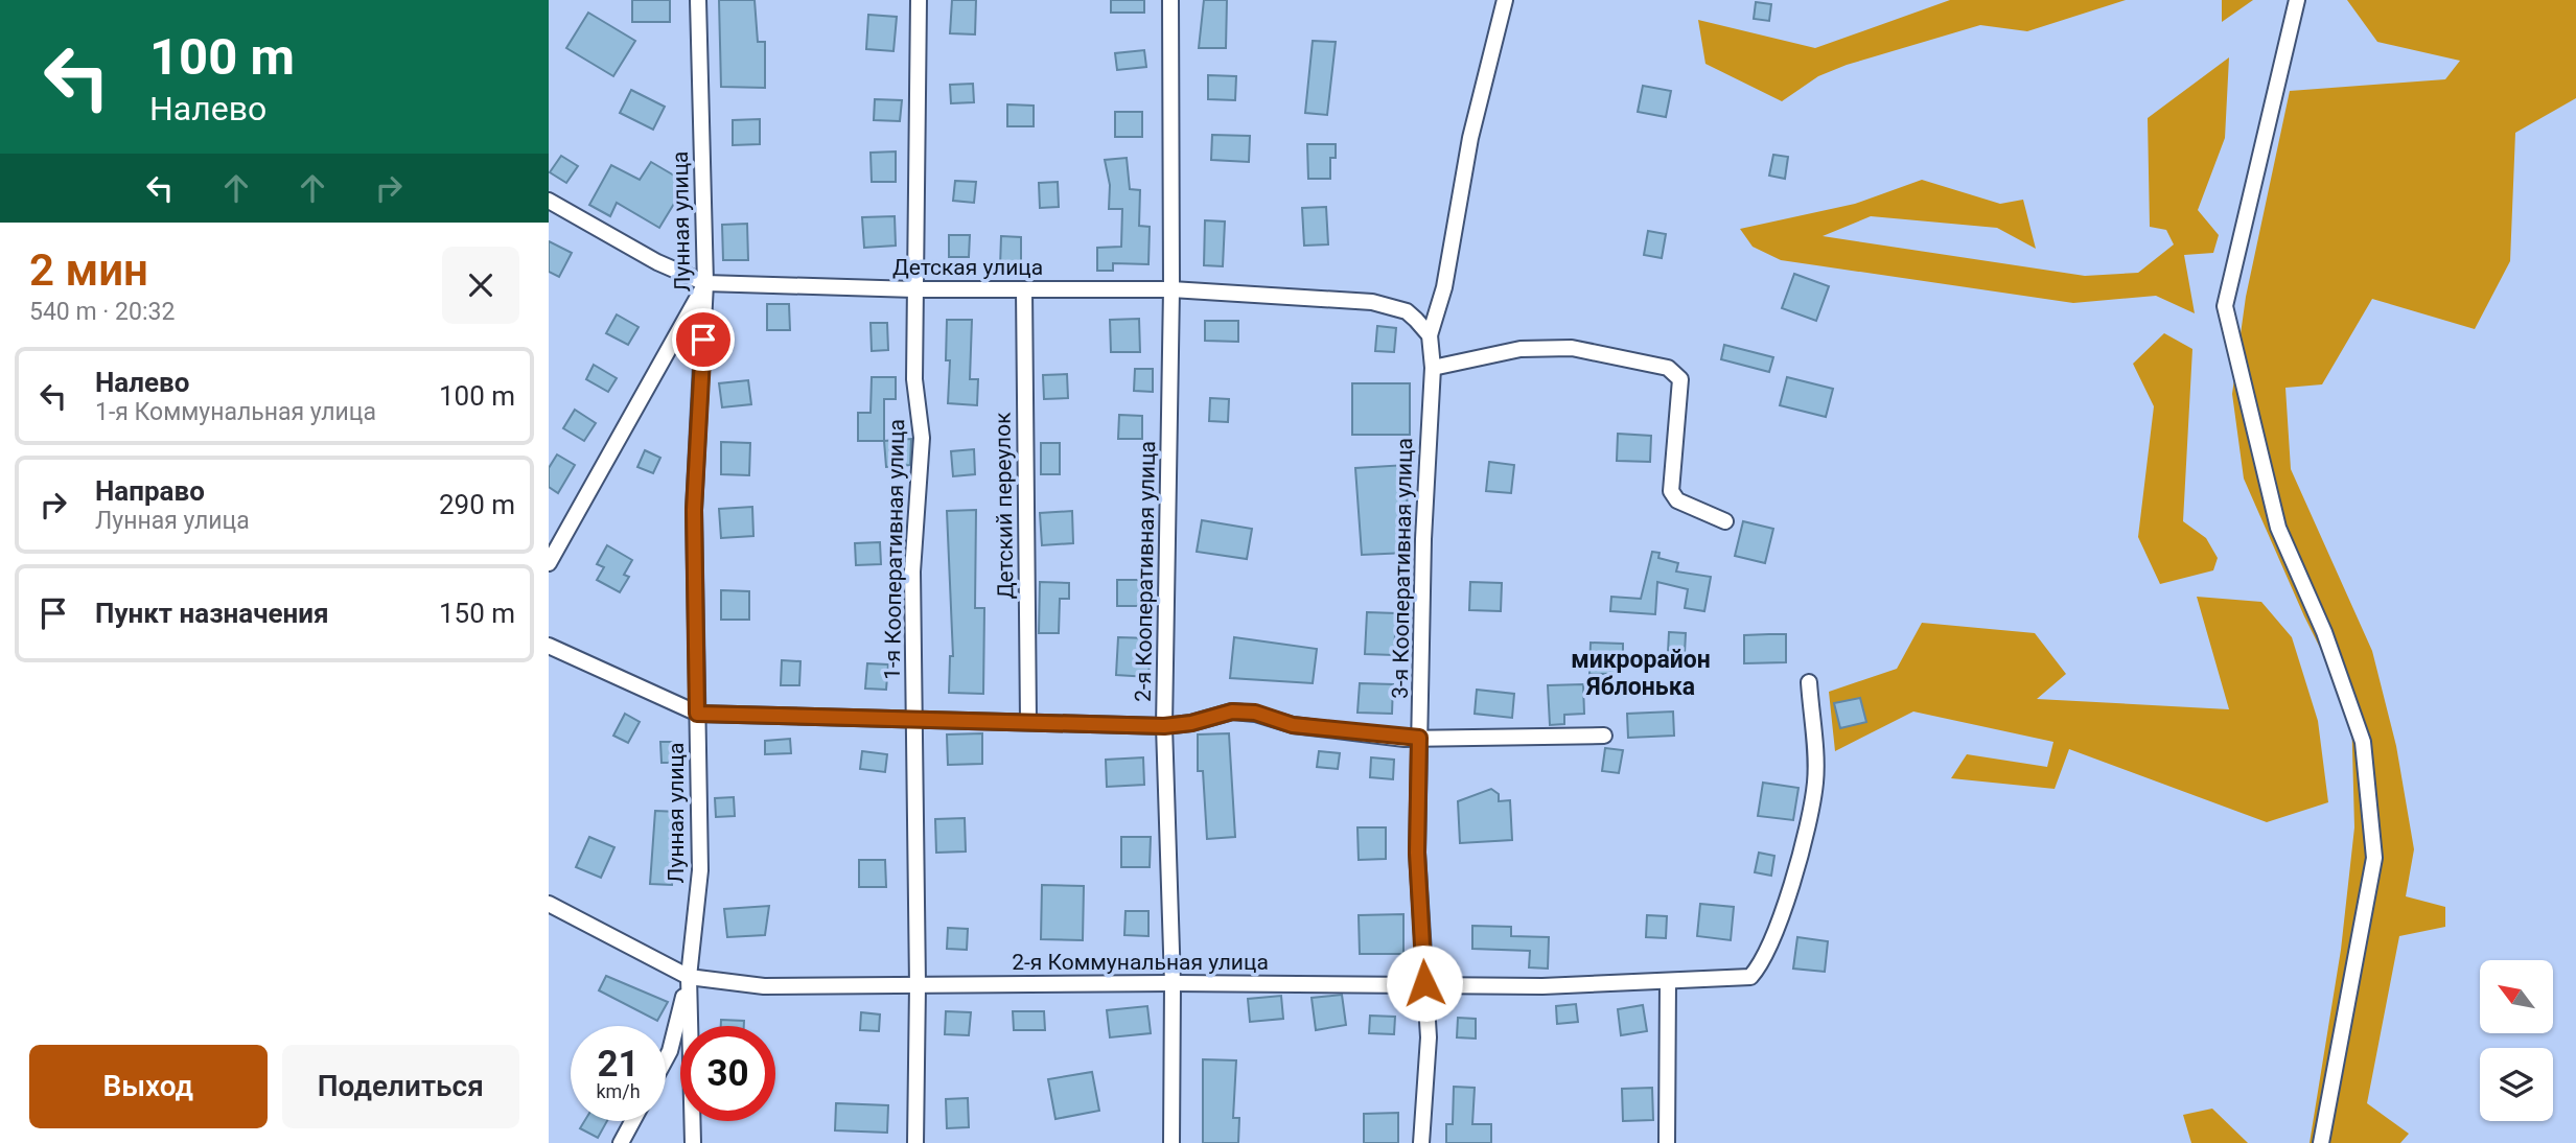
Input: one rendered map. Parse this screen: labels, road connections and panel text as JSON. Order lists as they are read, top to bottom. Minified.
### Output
{"streets":{"street":["Лунная улица","Детская улица","Детский переулок","1-я Кооперативная улица","3-я Кооперативная улица","2-я Кооперативная улица","2-я Коммунальная улица"]},"crossings":[["Лунная улица","Детская улица"],["Лунная улица","2-я Коммунальная улица"],["Детская улица","Детский переулок"],["Детская улица","1-я Кооперативная улица"],["Детская улица","3-я Кооперативная улица"],["Детская улица","2-я Кооперативная улица"],["1-я Кооперативная улица","2-я Коммунальная улица"],["3-я Кооперативная улица","2-я Коммунальная улица"],["2-я Кооперативная улица","2-я Коммунальная улица"]],"districts":["микрорайон Яблонька"],"north":"top left","page":{"turn":["100 m","Налево"],"heading":["2 мин","540 m · 20:32"],"list":[{"name":"Налево","note":"1-я Коммунальная улица","value":"100 m"},{"name":"Направо","note":"Лунная улица","value":"290 m"},{"name":"Пункт назначения","value":"150 m"}],"speed":"21 km/h","limit":"30","buttons":["Выход","Поделиться"]}}
